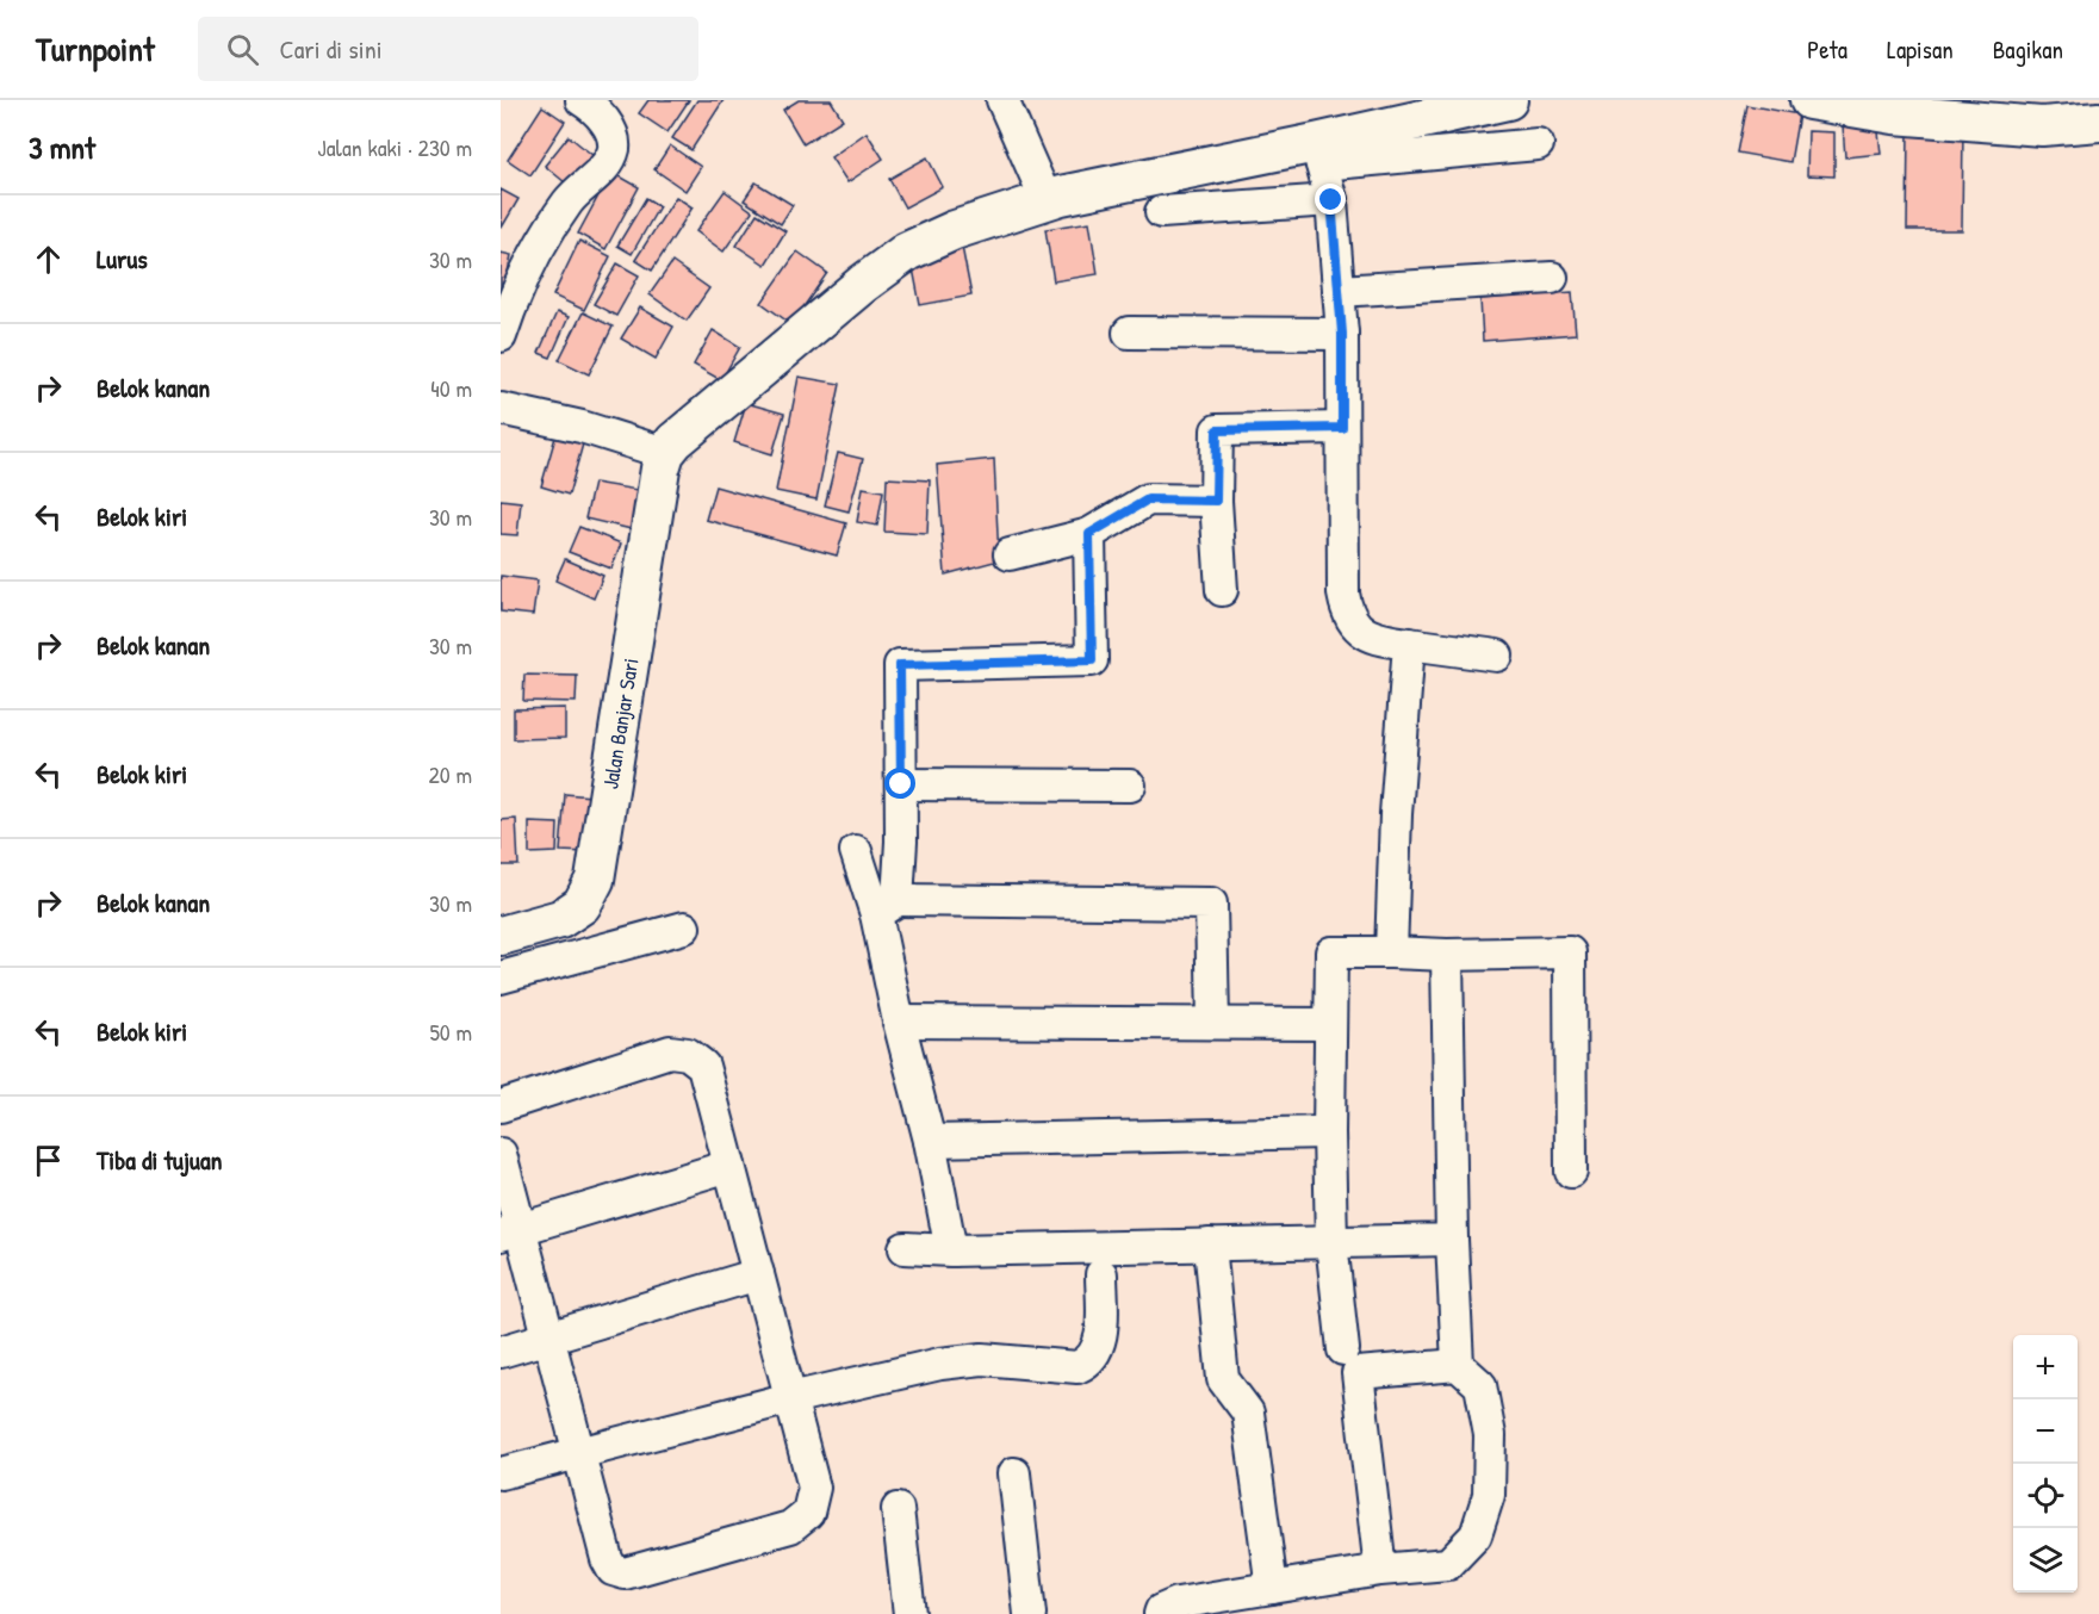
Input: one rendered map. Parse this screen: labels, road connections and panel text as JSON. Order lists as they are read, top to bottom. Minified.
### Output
{"streets":{"street":["Jalan Banjar Sari"]},"page":{"header":"Turnpoint","search":"Cari di sini","nav":["Peta","Lapisan","Bagikan"],"heading":["3 mnt","Jalan kaki · 230 m"],"list":[["Lurus","30 m"],["Belok kanan","40 m"],["Belok kiri","30 m"],["Belok kanan","30 m"],["Belok kiri","20 m"],["Belok kanan","30 m"],["Belok kiri","50 m"],"Tiba di tujuan"],"map_buttons":["+","−"]}}
